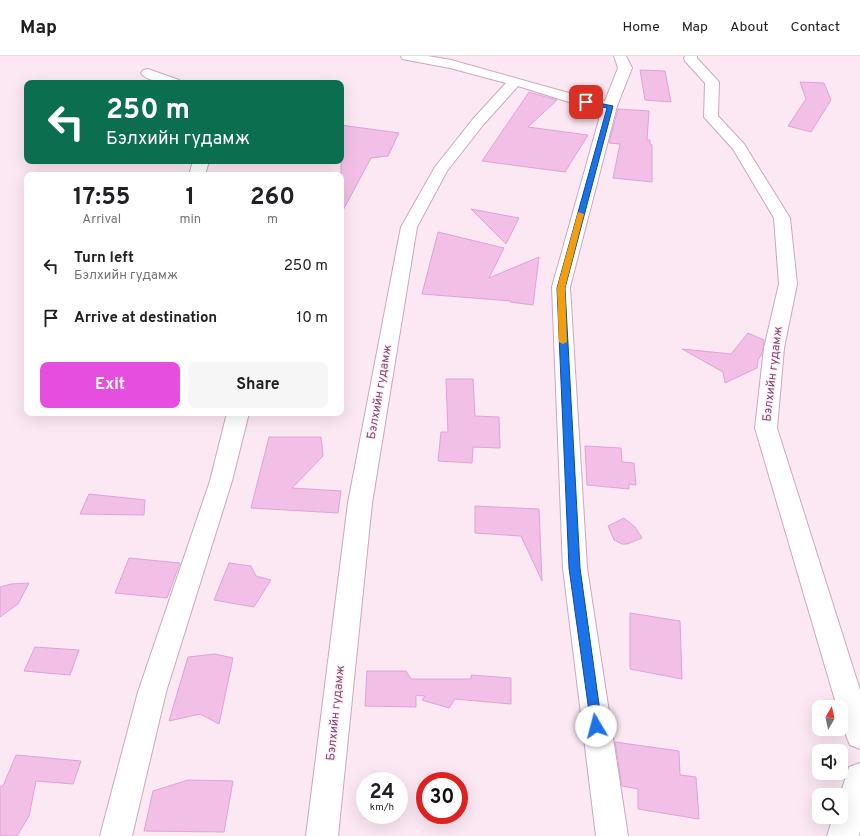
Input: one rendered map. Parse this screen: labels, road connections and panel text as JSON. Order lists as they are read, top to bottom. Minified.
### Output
{"streets":{"street":["Бэлхийн гудамж"]},"north":"top","page":{"header":"Map","nav":["Home","Map","About","Contact"],"turn":["250 m","Бэлхийн гудамж"],"eta":["17:55","Arrival","1","min","260","m"],"list":[{"name":"Turn left","note":"Бэлхийн гудамж","value":"250 m"},{"name":"Arrive at destination","value":"10 m"}],"buttons":["Exit","Share"],"speed":"24 km/h","limit":"30"}}
